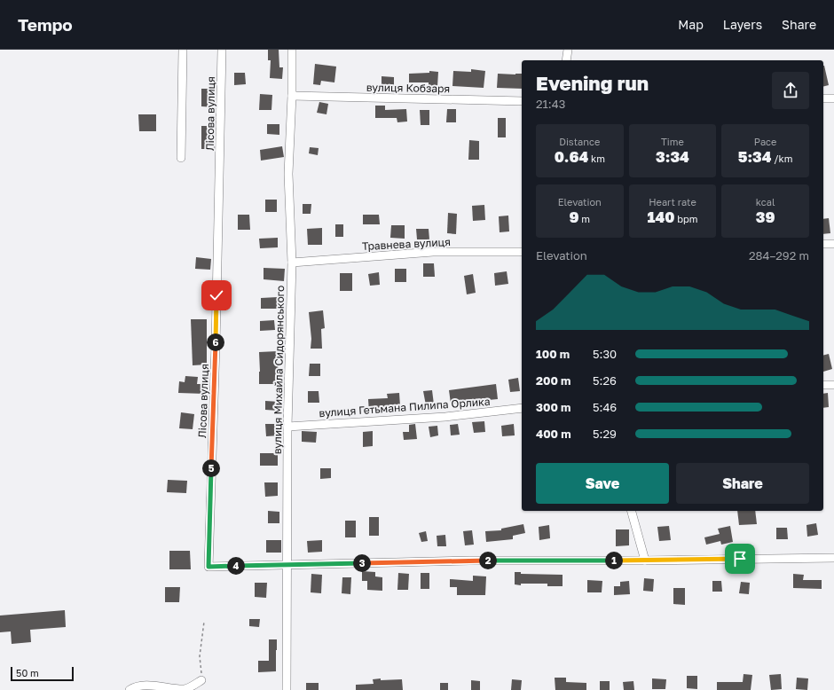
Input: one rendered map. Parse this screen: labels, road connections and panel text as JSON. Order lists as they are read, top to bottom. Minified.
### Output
{"streets":{"street":["вулиця Кобзаря","Лісова вулиця","Травнева вулиця","вулиця Михайла Сидорянського","вулиця Гетьмана Пилипа Орлика"]},"crossings":[["вулиця Кобзаря","вулиця Михайла Сидорянського"],["Лісова вулиця","вулиця Михайла Сидорянського"],["Травнева вулиця","вулиця Михайла Сидорянського"],["вулиця Михайла Сидорянського","вулиця Гетьмана Пилипа Орлика"]],"scale_bar":"50 m","page":{"header":"Tempo","nav":["Map","Layers","Share"],"heading":["Evening run","21:43"],"stats":[["Distance","0.64 km"],["Time","3:34"],["Pace","5:34 /km"],["Elevation","9 m"],["Heart rate","140 bpm"],["kcal","39"]],"chart":["Elevation","284–292 m"],"pins":["6","5","1","2","3","4"],"list":[{"name":"100 m","note":"5:30"},{"name":"200 m","note":"5:26"},{"name":"300 m","note":"5:46"},{"name":"400 m","note":"5:29"}],"buttons":["Save","Share"],"scale":"50 m"}}
